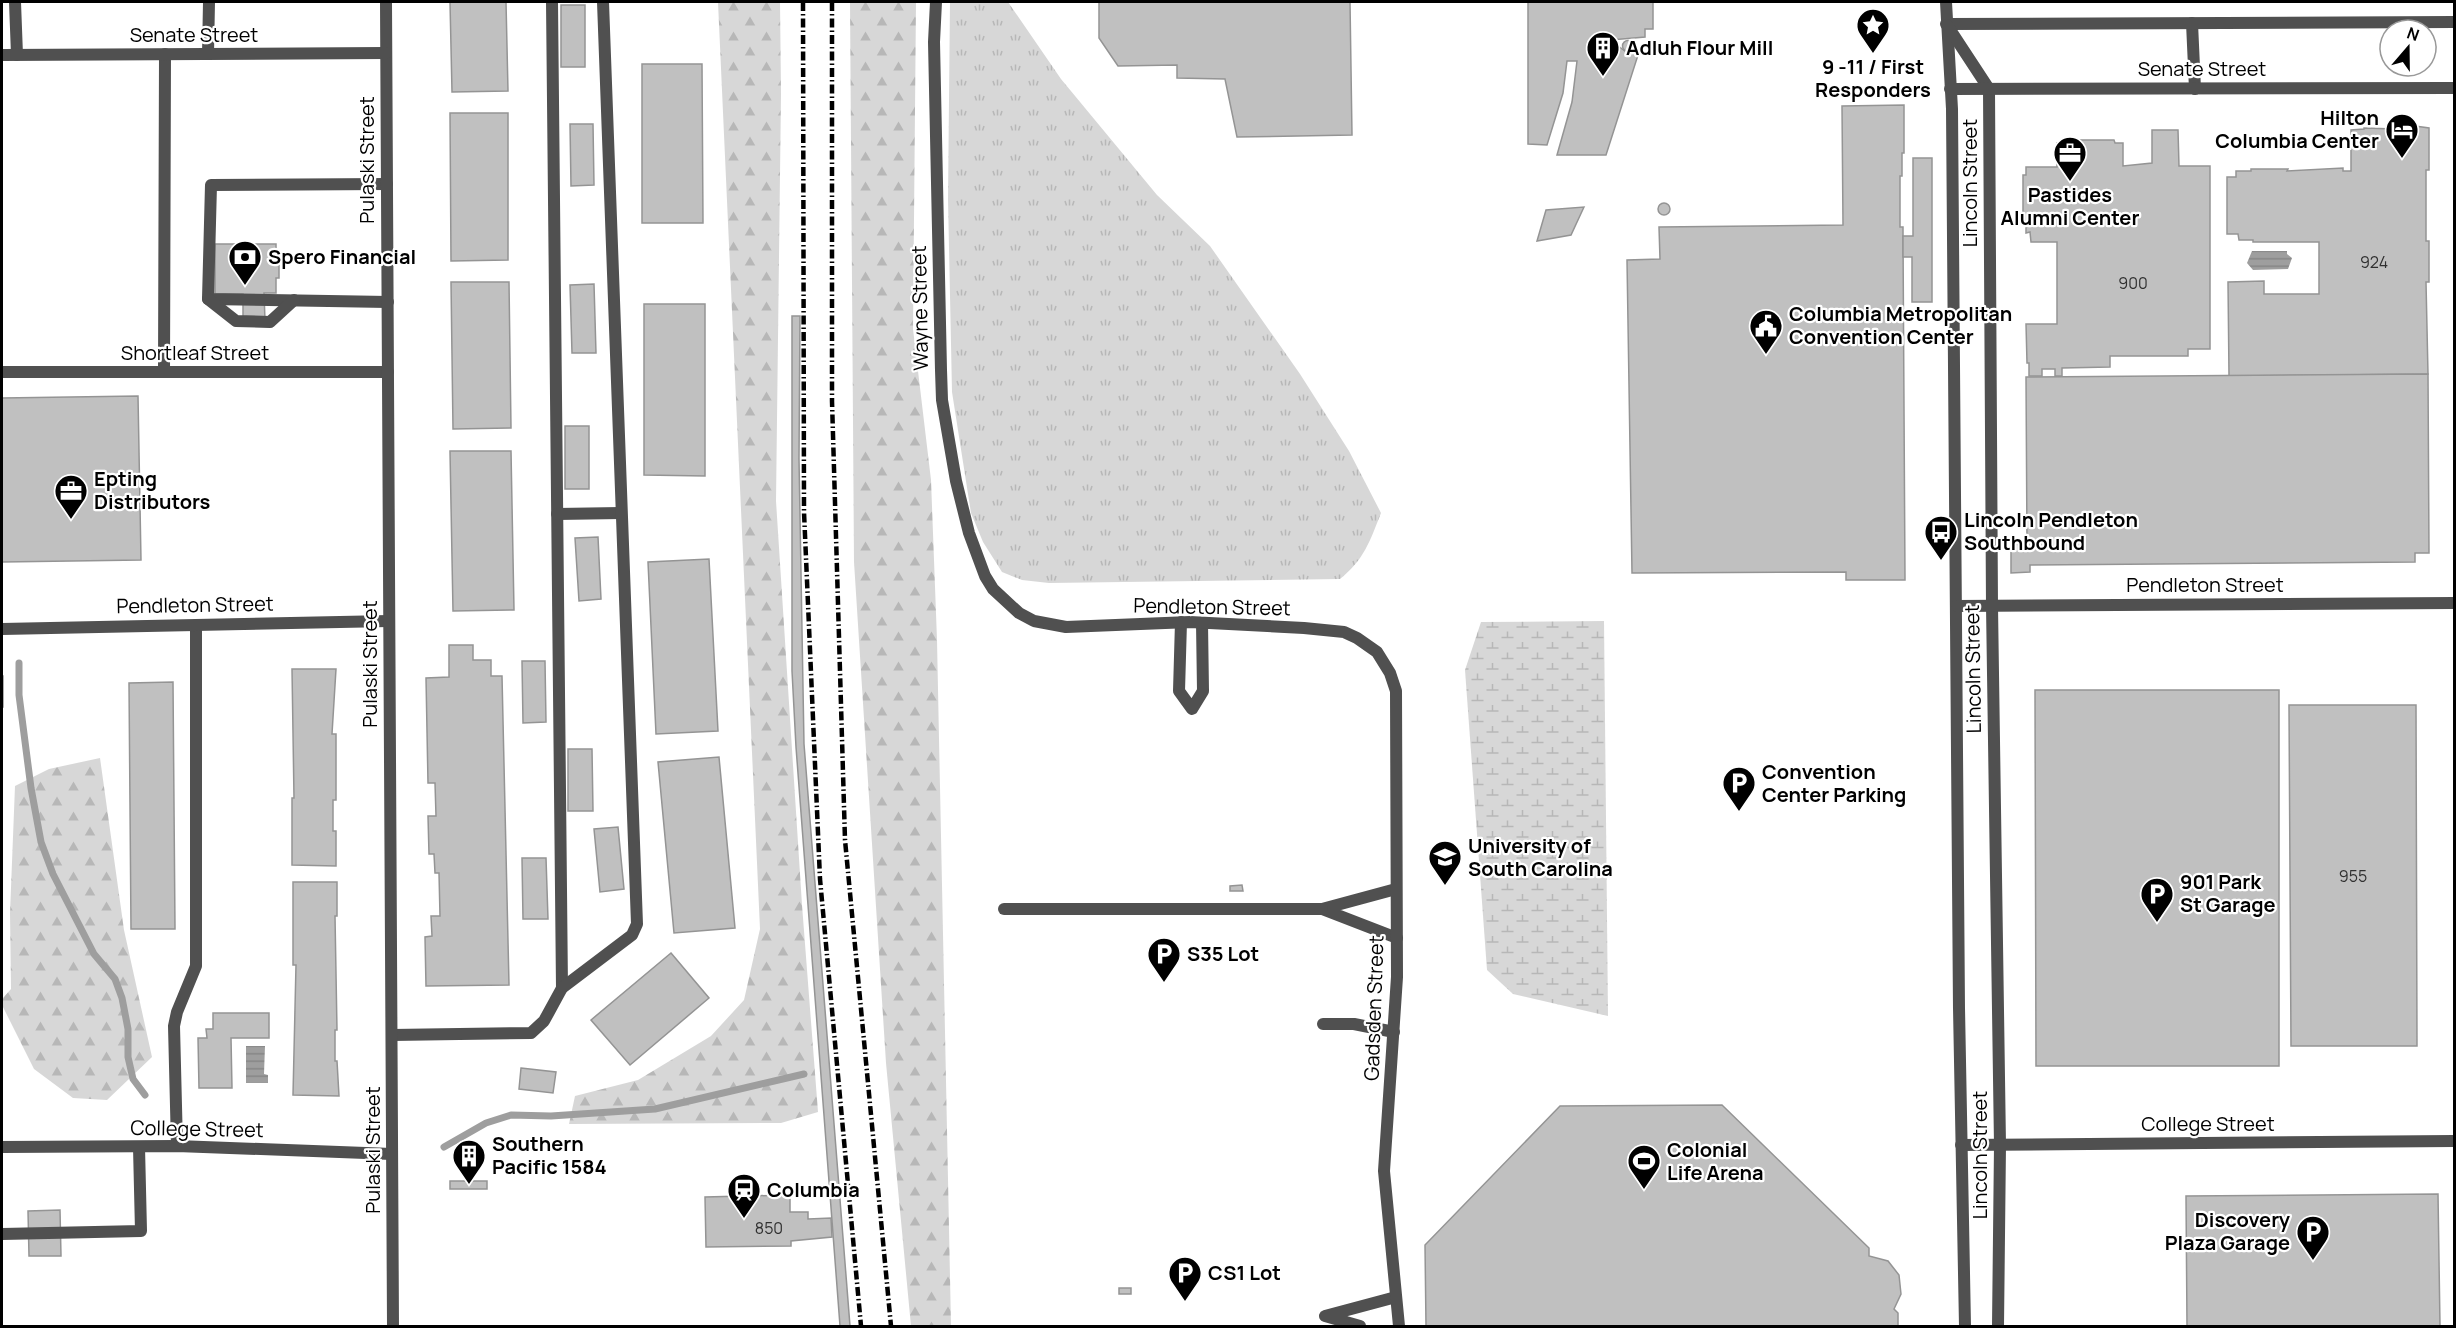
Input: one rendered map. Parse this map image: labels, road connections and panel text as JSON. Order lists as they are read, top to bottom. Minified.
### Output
{"streets":{"street":["Senate Street","Pulaski Street","Lincoln Street","Wayne Street","Shortleaf Street","Pendleton Street","Gadsden Street","College Street"]},"crossings":[["Senate Street","Pulaski Street"],["Senate Street","Lincoln Street"],["Pulaski Street","Shortleaf Street"],["Pulaski Street","Pendleton Street"],["Pulaski Street","College Street"],["Lincoln Street","Pendleton Street"],["Lincoln Street","College Street"],["Wayne Street","Pendleton Street"],["Pendleton Street","Gadsden Street"]],"places":{"place":["9 -11 / First Responders"],"building":["Adluh Flour Mill","Southern Pacific 1584"],"hotel":["Hilton Columbia Center"],"office":["Pastides Alumni Center","Epting Distributors"],"bank":["Spero Financial"],"public building":["Columbia Metropolitan Convention Center"],"bus stop":["Lincoln Pendleton Southbound"],"parking":["Convention Center Parking","901 Park St Garage","S35 Lot","Discovery Plaza Garage","CS1 Lot"],"school or university":["University of South Carolina"],"sports":["Colonial Life Arena"],"station":["Columbia"]},"house_numbers":["924","900","955","850"],"north":"top"}
